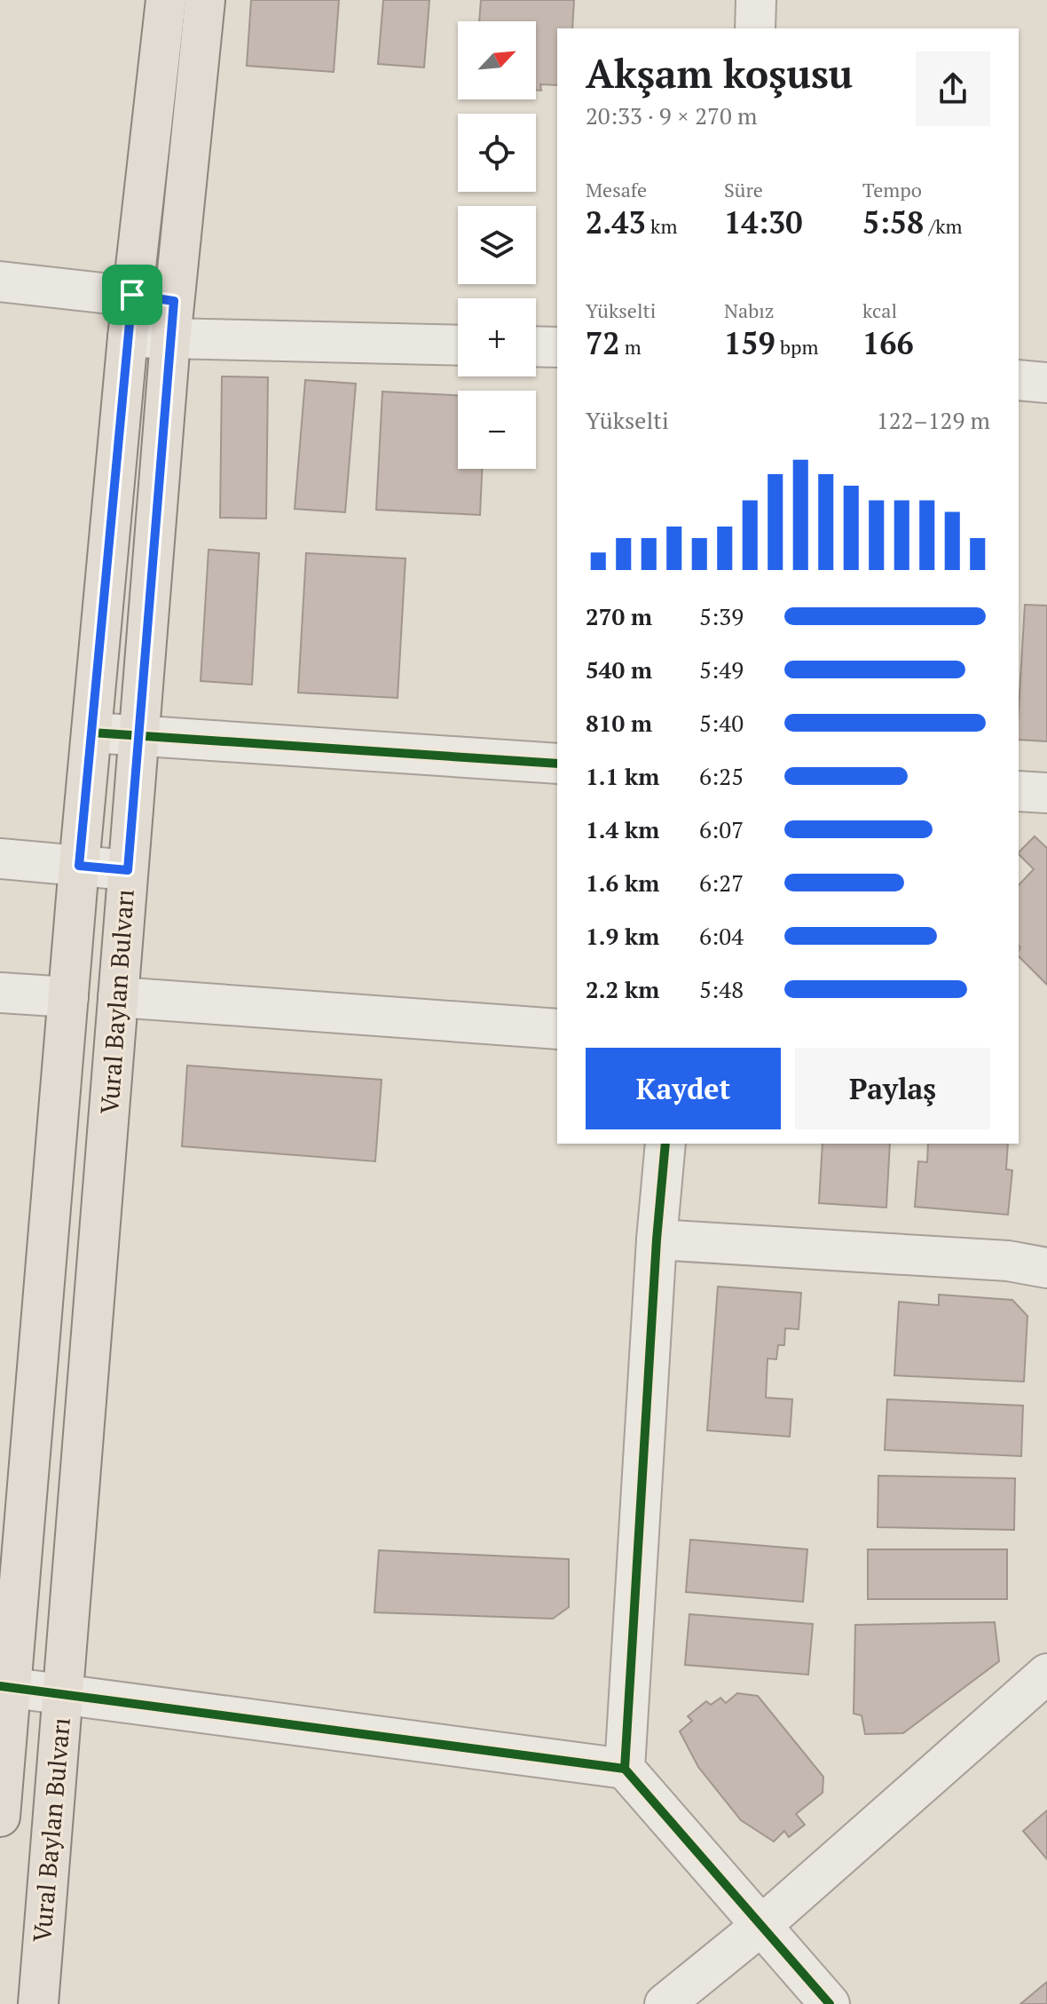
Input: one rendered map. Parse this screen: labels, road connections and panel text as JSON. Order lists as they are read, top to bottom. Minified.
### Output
{"streets":{"main road":["Vural Baylan Bulvarı"]},"north":"top right","page":{"map_buttons":["+","−"],"heading":["Akşam koşusu","20:33 · 9 × 270 m"],"stats":[["Mesafe","2.43 km"],["Süre","14:30"],["Tempo","5:58 /km"],["Yükselti","72 m"],["Nabız","159 bpm"],["kcal","166"]],"chart":["Yükselti","122–129 m"],"list":[{"name":"270 m","note":"5:39"},{"name":"540 m","note":"5:49"},{"name":"810 m","note":"5:40"},{"name":"1.1 km","note":"6:25"},{"name":"1.4 km","note":"6:07"},{"name":"1.6 km","note":"6:27"},{"name":"1.9 km","note":"6:04"},{"name":"2.2 km","note":"5:48"}],"buttons":["Kaydet","Paylaş"]}}
